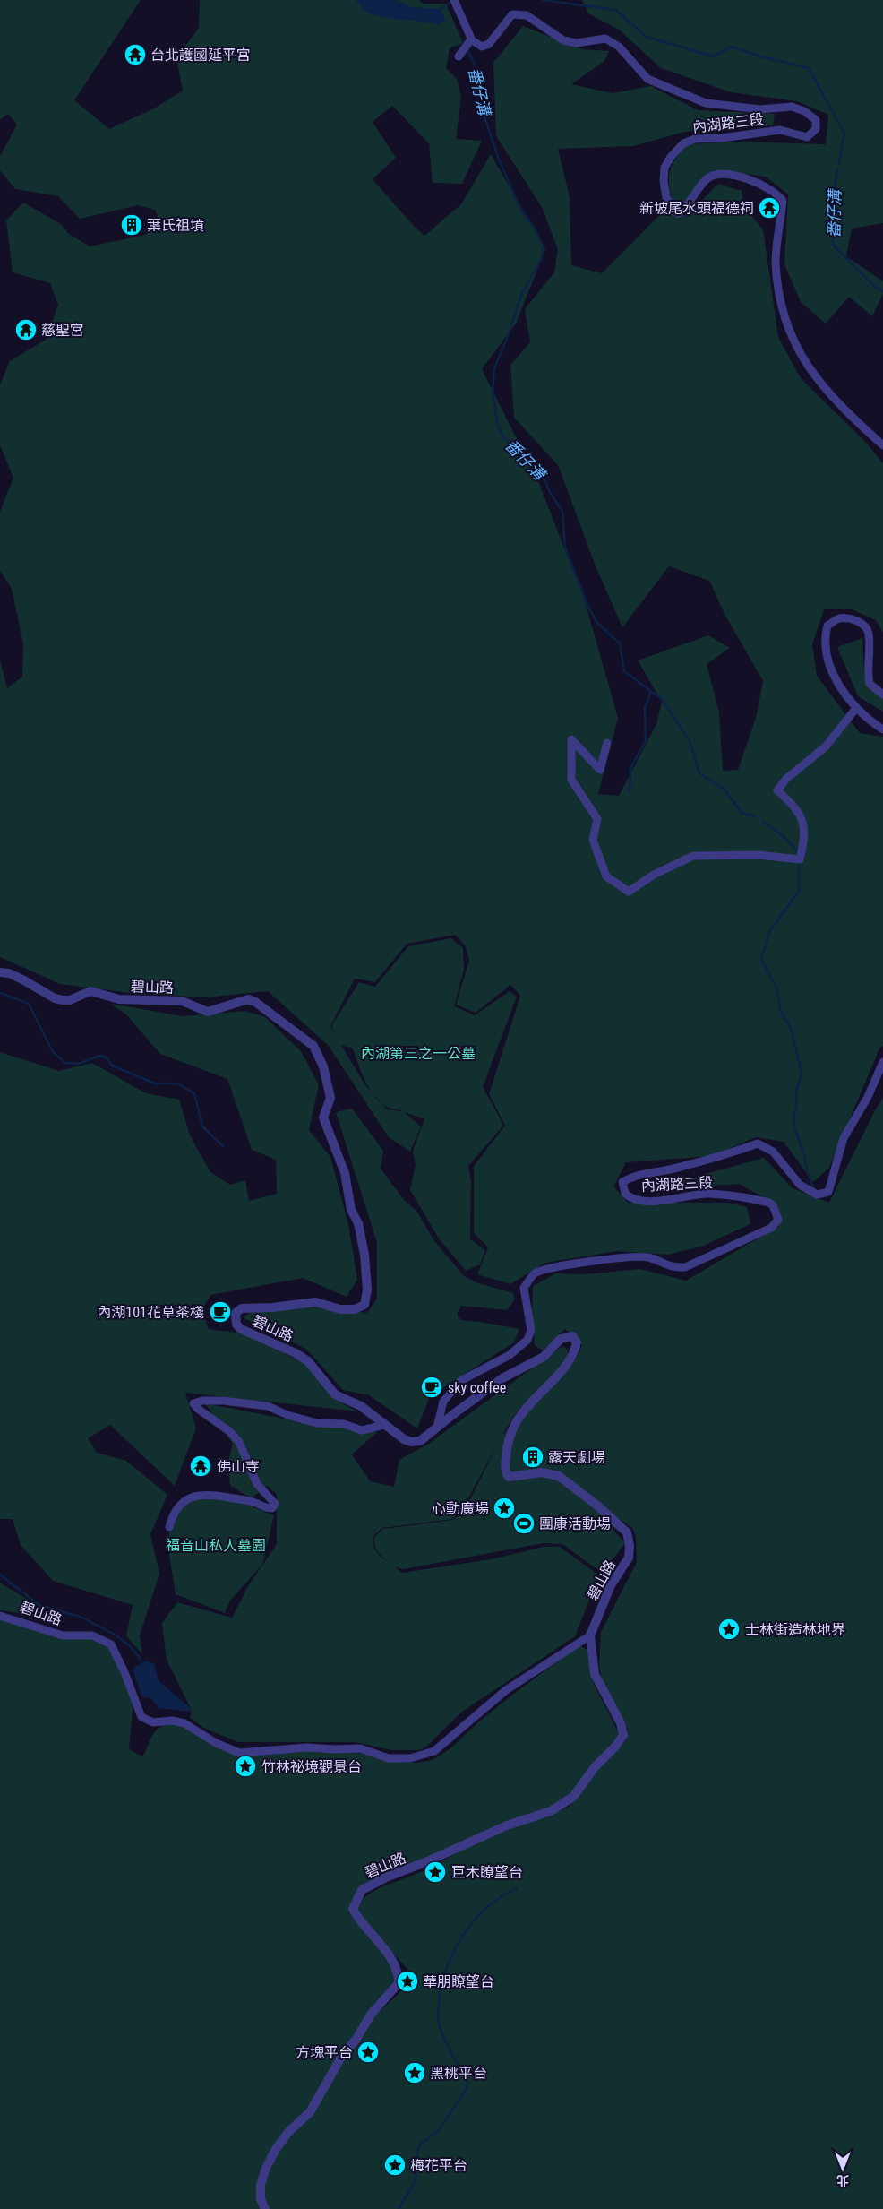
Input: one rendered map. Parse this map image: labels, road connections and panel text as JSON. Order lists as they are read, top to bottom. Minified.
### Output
{"streets":{"street":["內湖路三段","碧山路"]},"crossings":[["內湖路三段","碧山路"]],"water":["番仔溝"],"parks":["內湖第三之一公墓","福音山私人墓園"],"places":{"temple":["台北護國延平宮","新坡尾水頭福德祠","慈聖宮","佛山寺"],"building":["葉氏祖墳","露天劇場"],"cafe":["內湖101花草茶棧","sky coffee"],"place":["心動廣場","士林街造林地界","竹林祕境觀景台","巨木瞭望台","華朋瞭望台","方塊平台","黑桃平台","梅花平台"],"sports":["團康活動場"]},"north":"bottom"}
